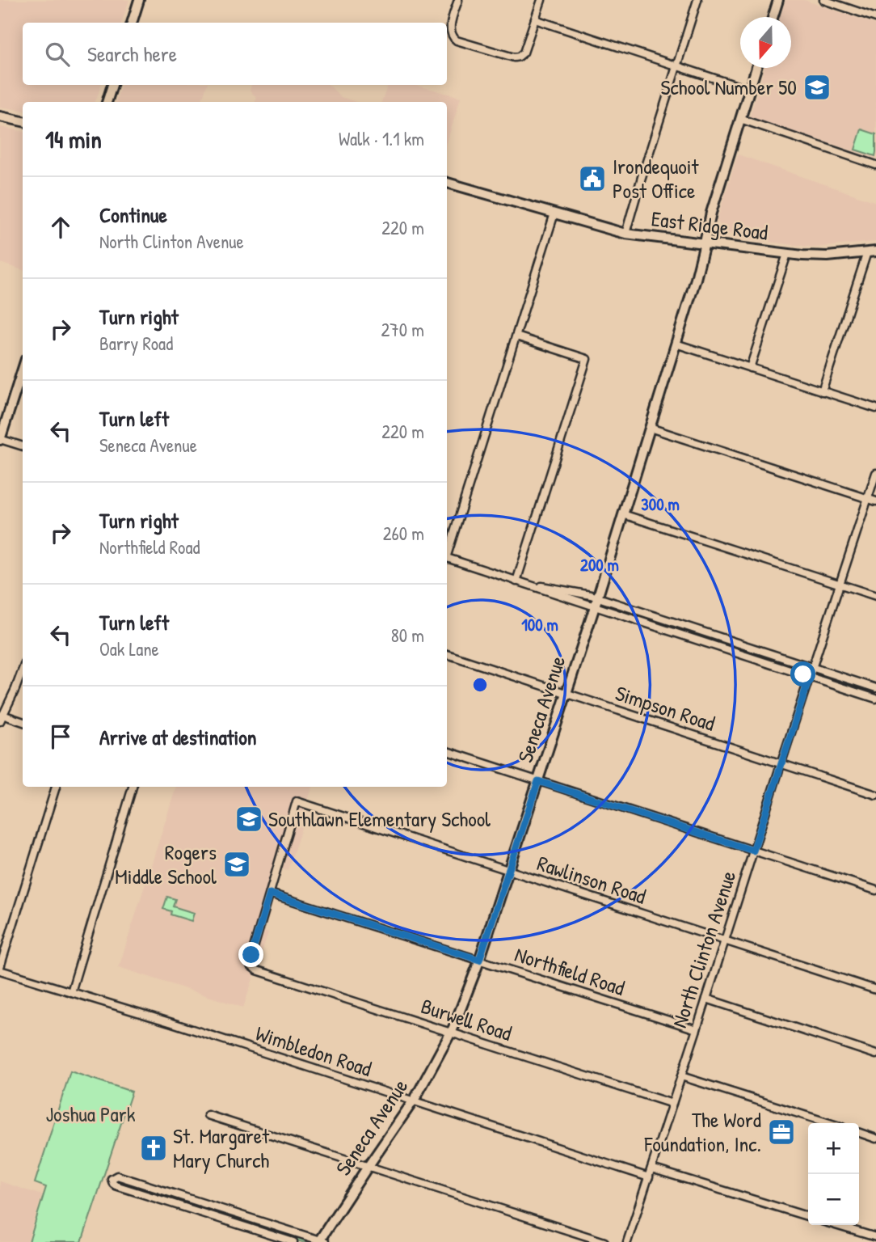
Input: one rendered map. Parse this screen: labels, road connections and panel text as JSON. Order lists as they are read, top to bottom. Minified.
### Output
{"streets":{"street":["East Ridge Road","Simpson Road","Seneca Avenue","Rawlinson Road","North Clinton Avenue","Northfield Road","Burwell Road","Wimbledon Road"]},"crossings":[["East Ridge Road","Seneca Avenue"],["Simpson Road","Seneca Avenue"],["Simpson Road","North Clinton Avenue"],["Seneca Avenue","Rawlinson Road"],["Seneca Avenue","Northfield Road"],["Seneca Avenue","Burwell Road"],["Seneca Avenue","Wimbledon Road"],["Rawlinson Road","North Clinton Avenue"],["Rawlinson Road","Northfield Road"],["Rawlinson Road","Burwell Road"],["North Clinton Avenue","Northfield Road"],["North Clinton Avenue","Burwell Road"],["North Clinton Avenue","Wimbledon Road"],["Northfield Road","Burwell Road"]],"parks":["Joshua Park"],"places":{"school or university":["School Number 50","Southlawn Elementary School","Rogers Middle School"],"public building":["Irondequoit Post Office"],"office":["The Word Foundation, Inc."],"church":["St. Margaret Mary Church"]},"north":"bottom","page":{"search":"Search here","heading":["14 min","Walk · 1.1 km"],"list":[["Continue","North Clinton Avenue","220 m"],["Turn right","Barry Road","270 m"],["Turn left","Seneca Avenue","220 m"],["Turn right","Northfield Road","260 m"],["Turn left","Oak Lane","80 m"],"Arrive at destination"],"map_buttons":["+","−"]},"rings":["300 m","200 m","100 m"]}
